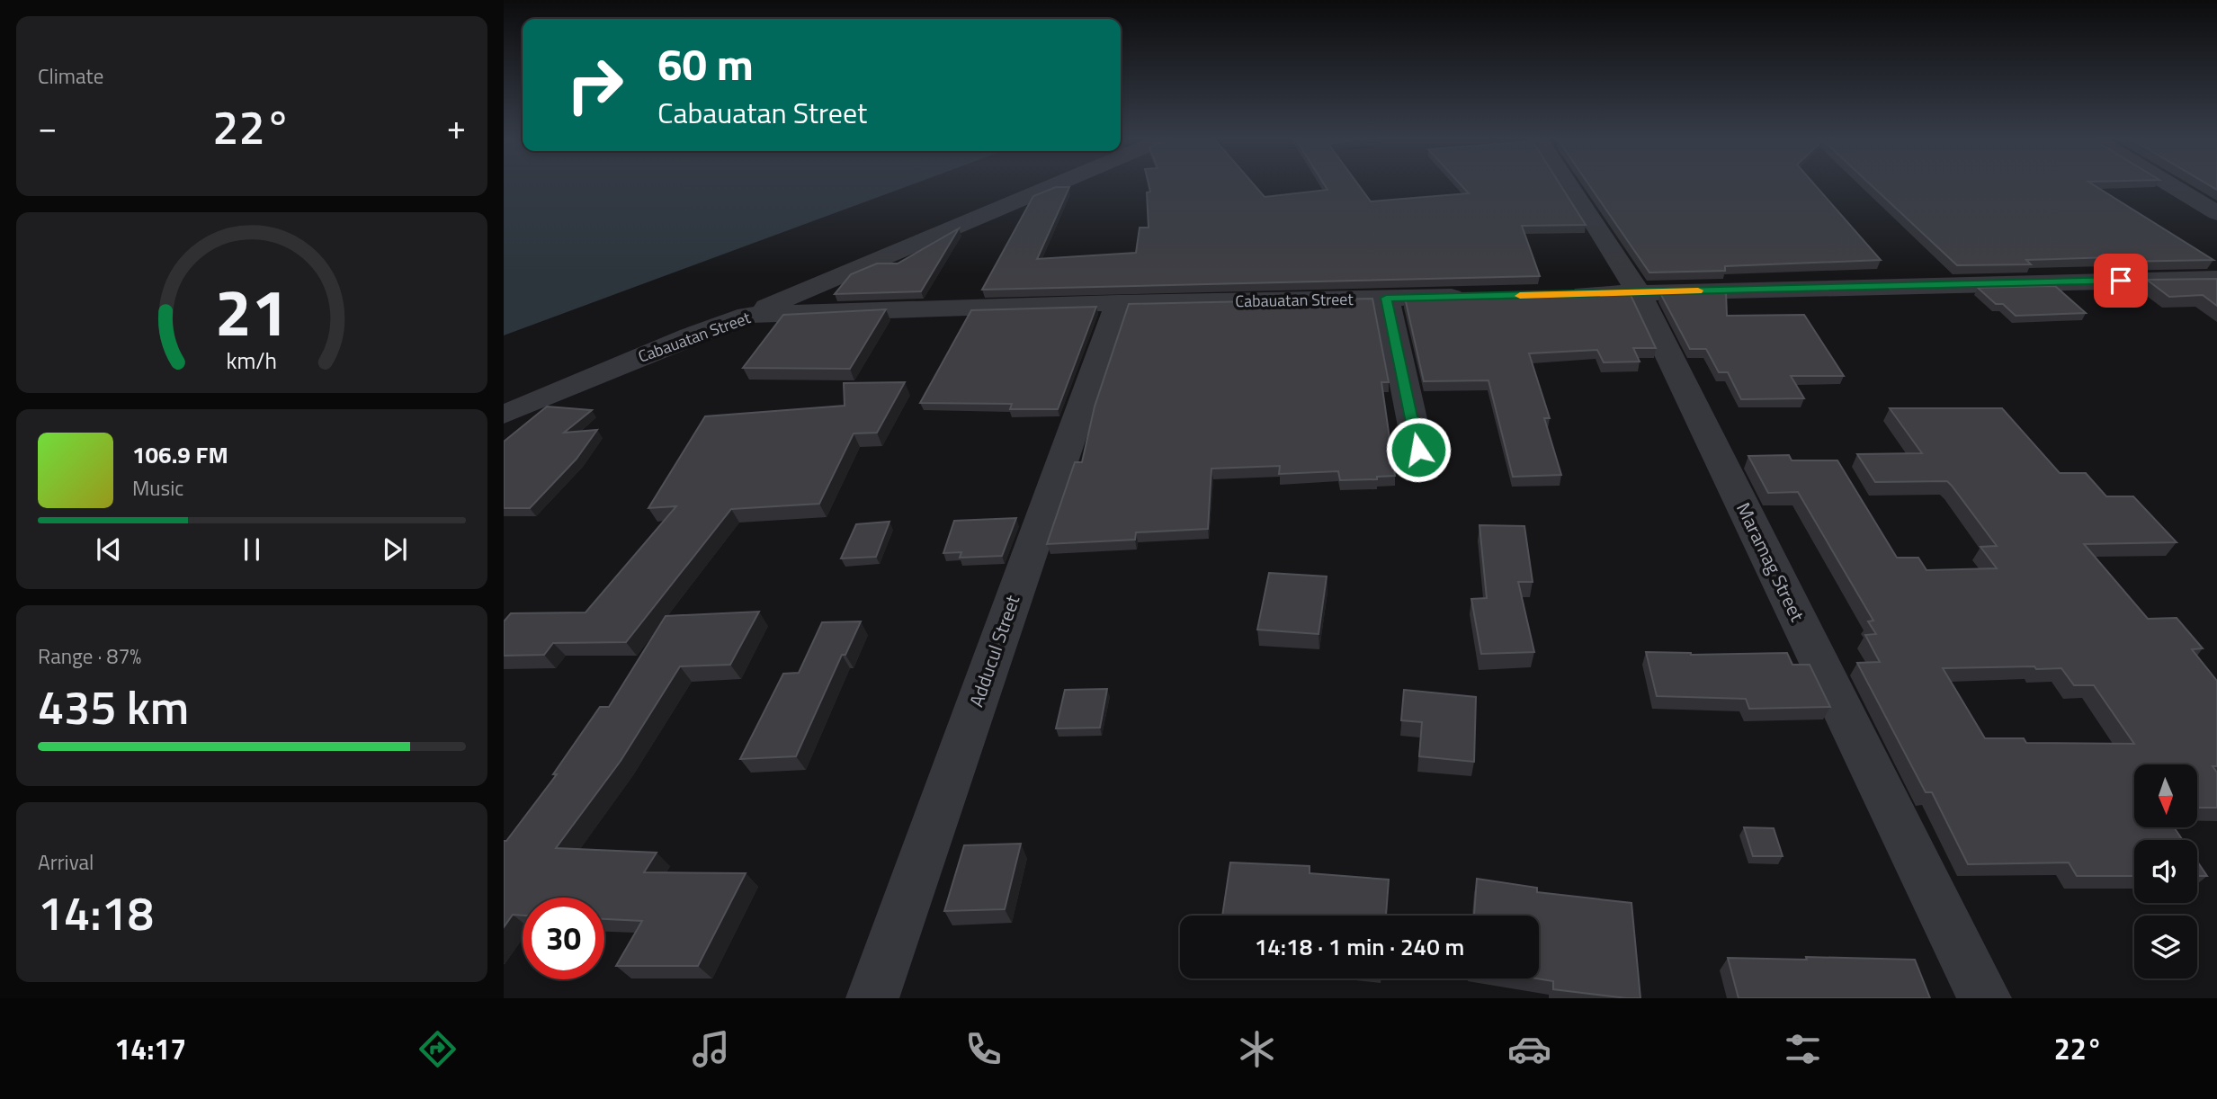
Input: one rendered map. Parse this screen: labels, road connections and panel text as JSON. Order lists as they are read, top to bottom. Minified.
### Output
{"streets":{"street":["Cabauatan Street","Maramag Street","Adducul Street"]},"crossings":[["Cabauatan Street","Adducul Street"]],"north":"bottom","page":{"tile":["Climate",["Range · 87%","435 km"],["Arrival","14:18"]],"turn":["60 m","Cabauatan Street"],"heat":["−","22°","+"],"song":["106.9 FM","Music"],"limit":"30","trip":"14:18 · 1 min · 240 m","tabs":["14:17","22°"],"gauge":["21","km/h"]}}
